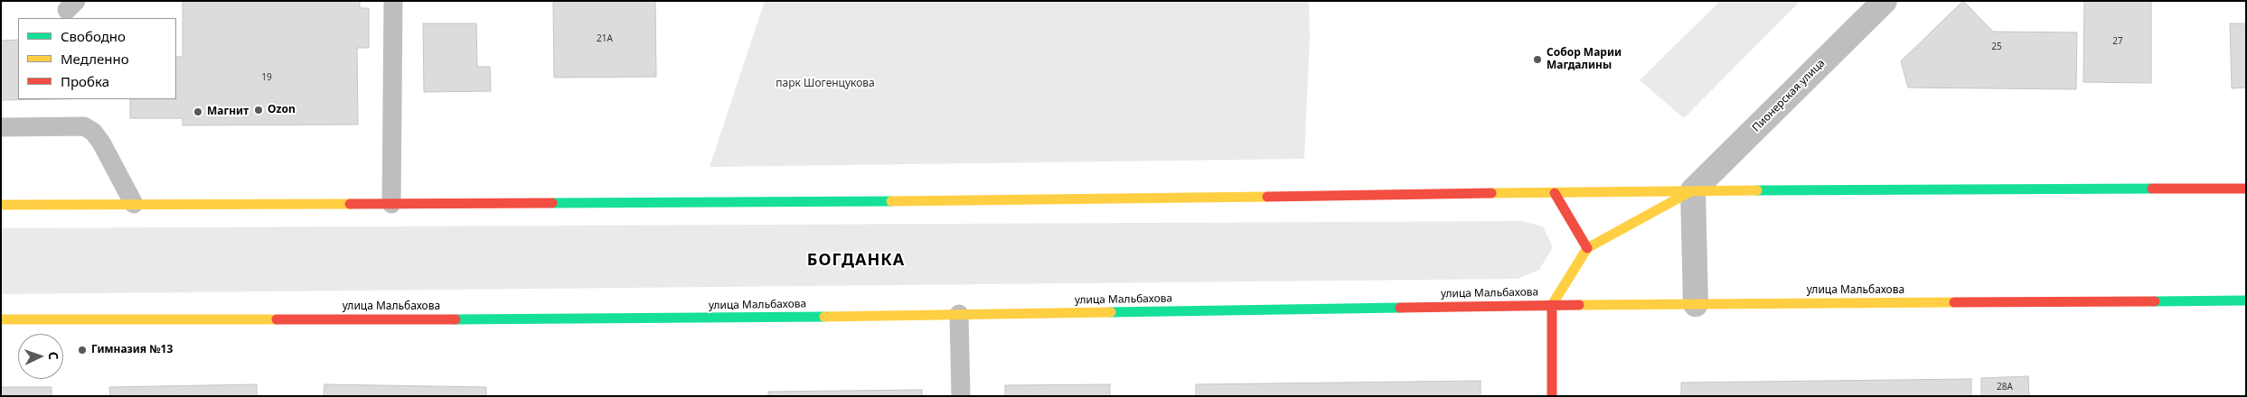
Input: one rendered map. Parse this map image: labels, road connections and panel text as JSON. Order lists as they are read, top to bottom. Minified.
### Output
{"streets":{"main road":["улица Мальбахова"],"street":["Пионерская улица"]},"districts":["БОГДАНКА"],"parks":["парк Шогенцукова"],"places":["Собор Марии Магдалины","Ozon","Магнит","Гимназия №13"],"house_numbers":["21А","27","25","19","28А"],"legend":["Свободно","Медленно","Пробка"],"north":"right"}
